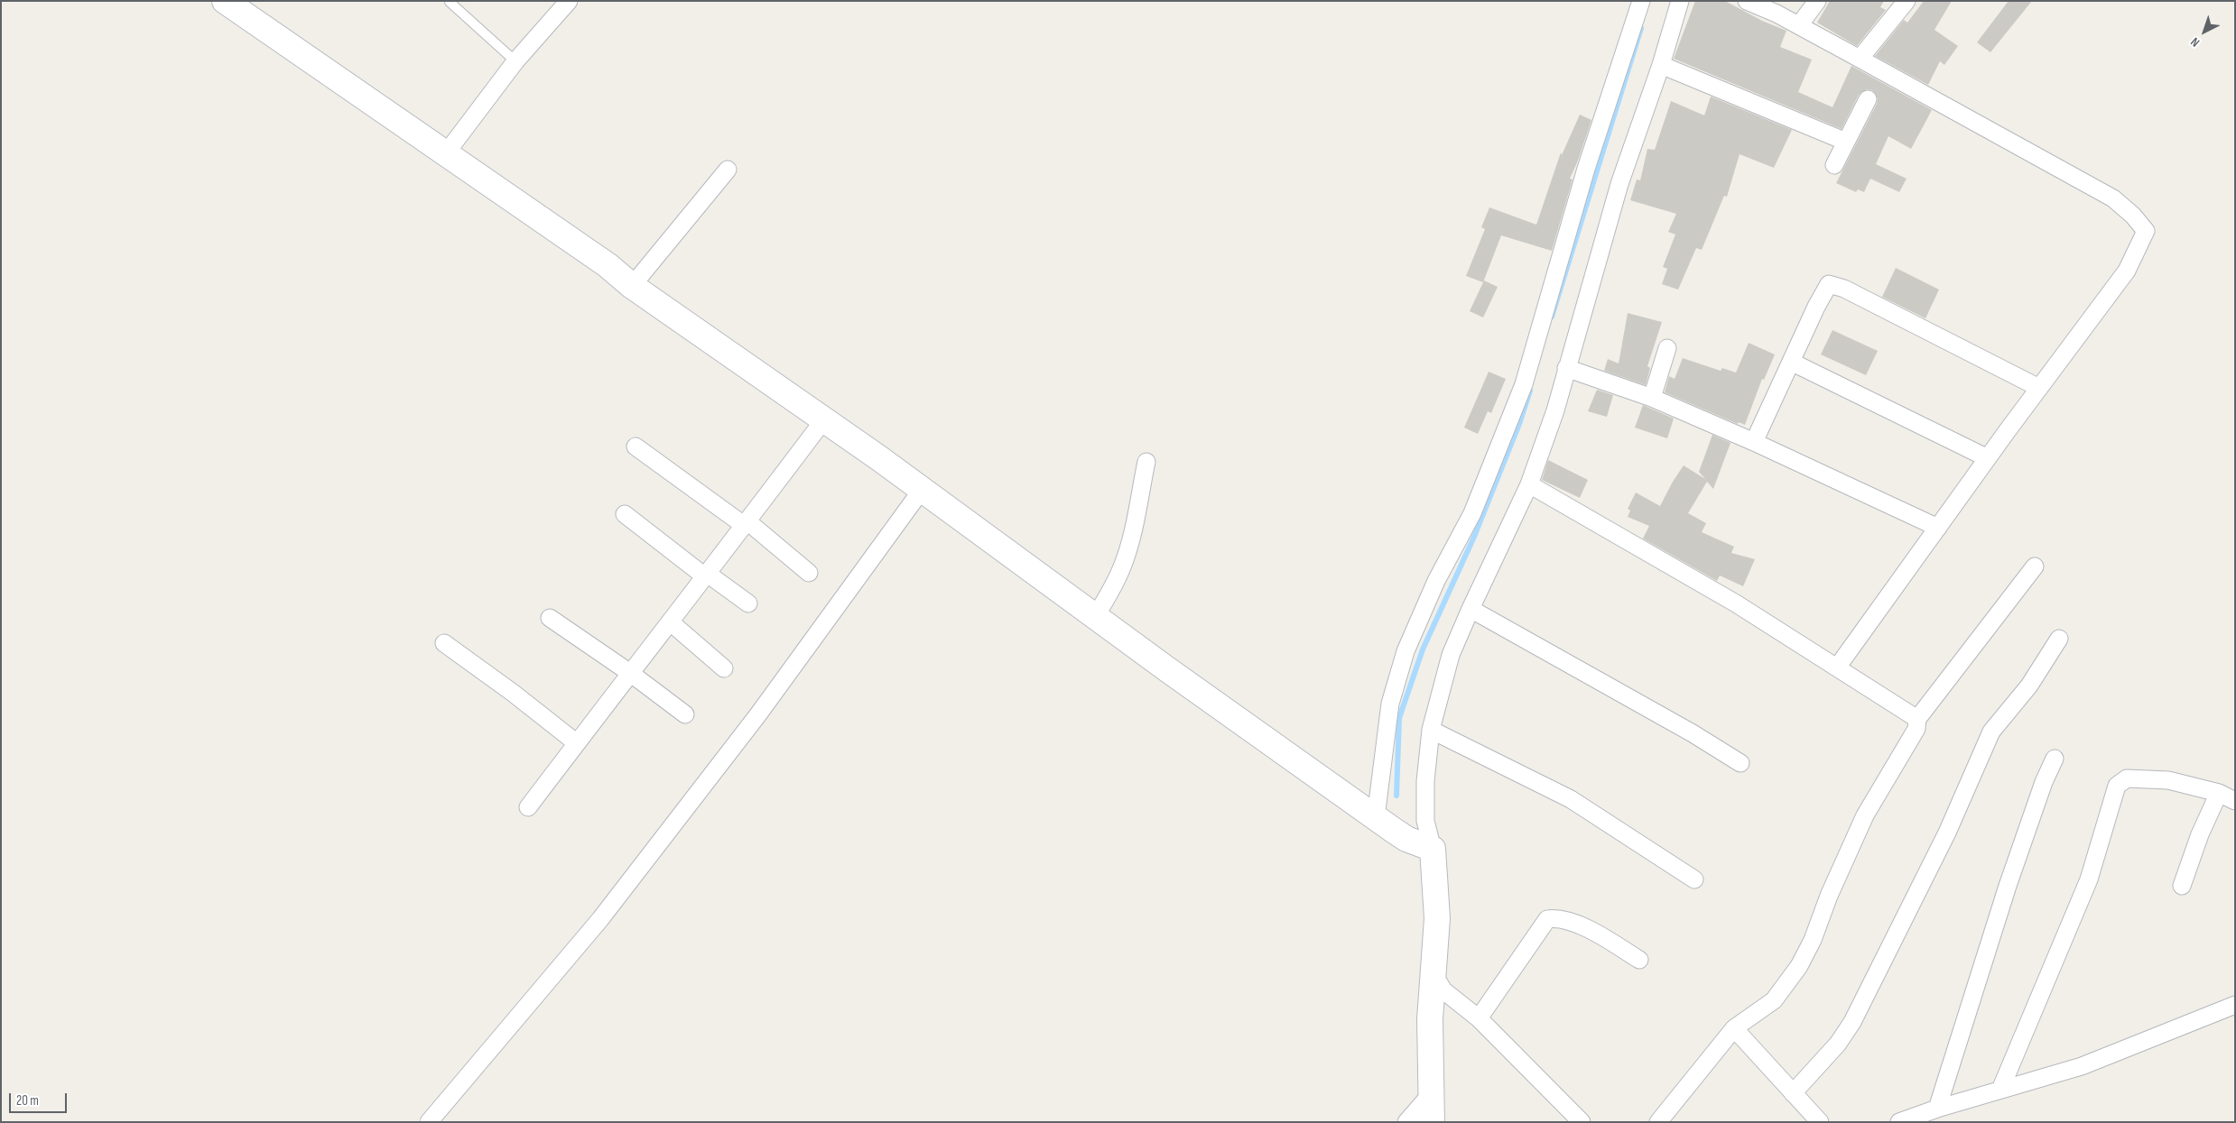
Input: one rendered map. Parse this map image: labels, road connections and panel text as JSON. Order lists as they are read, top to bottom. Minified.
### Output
{"scale_bar":"20 m","north":"bottom left"}
